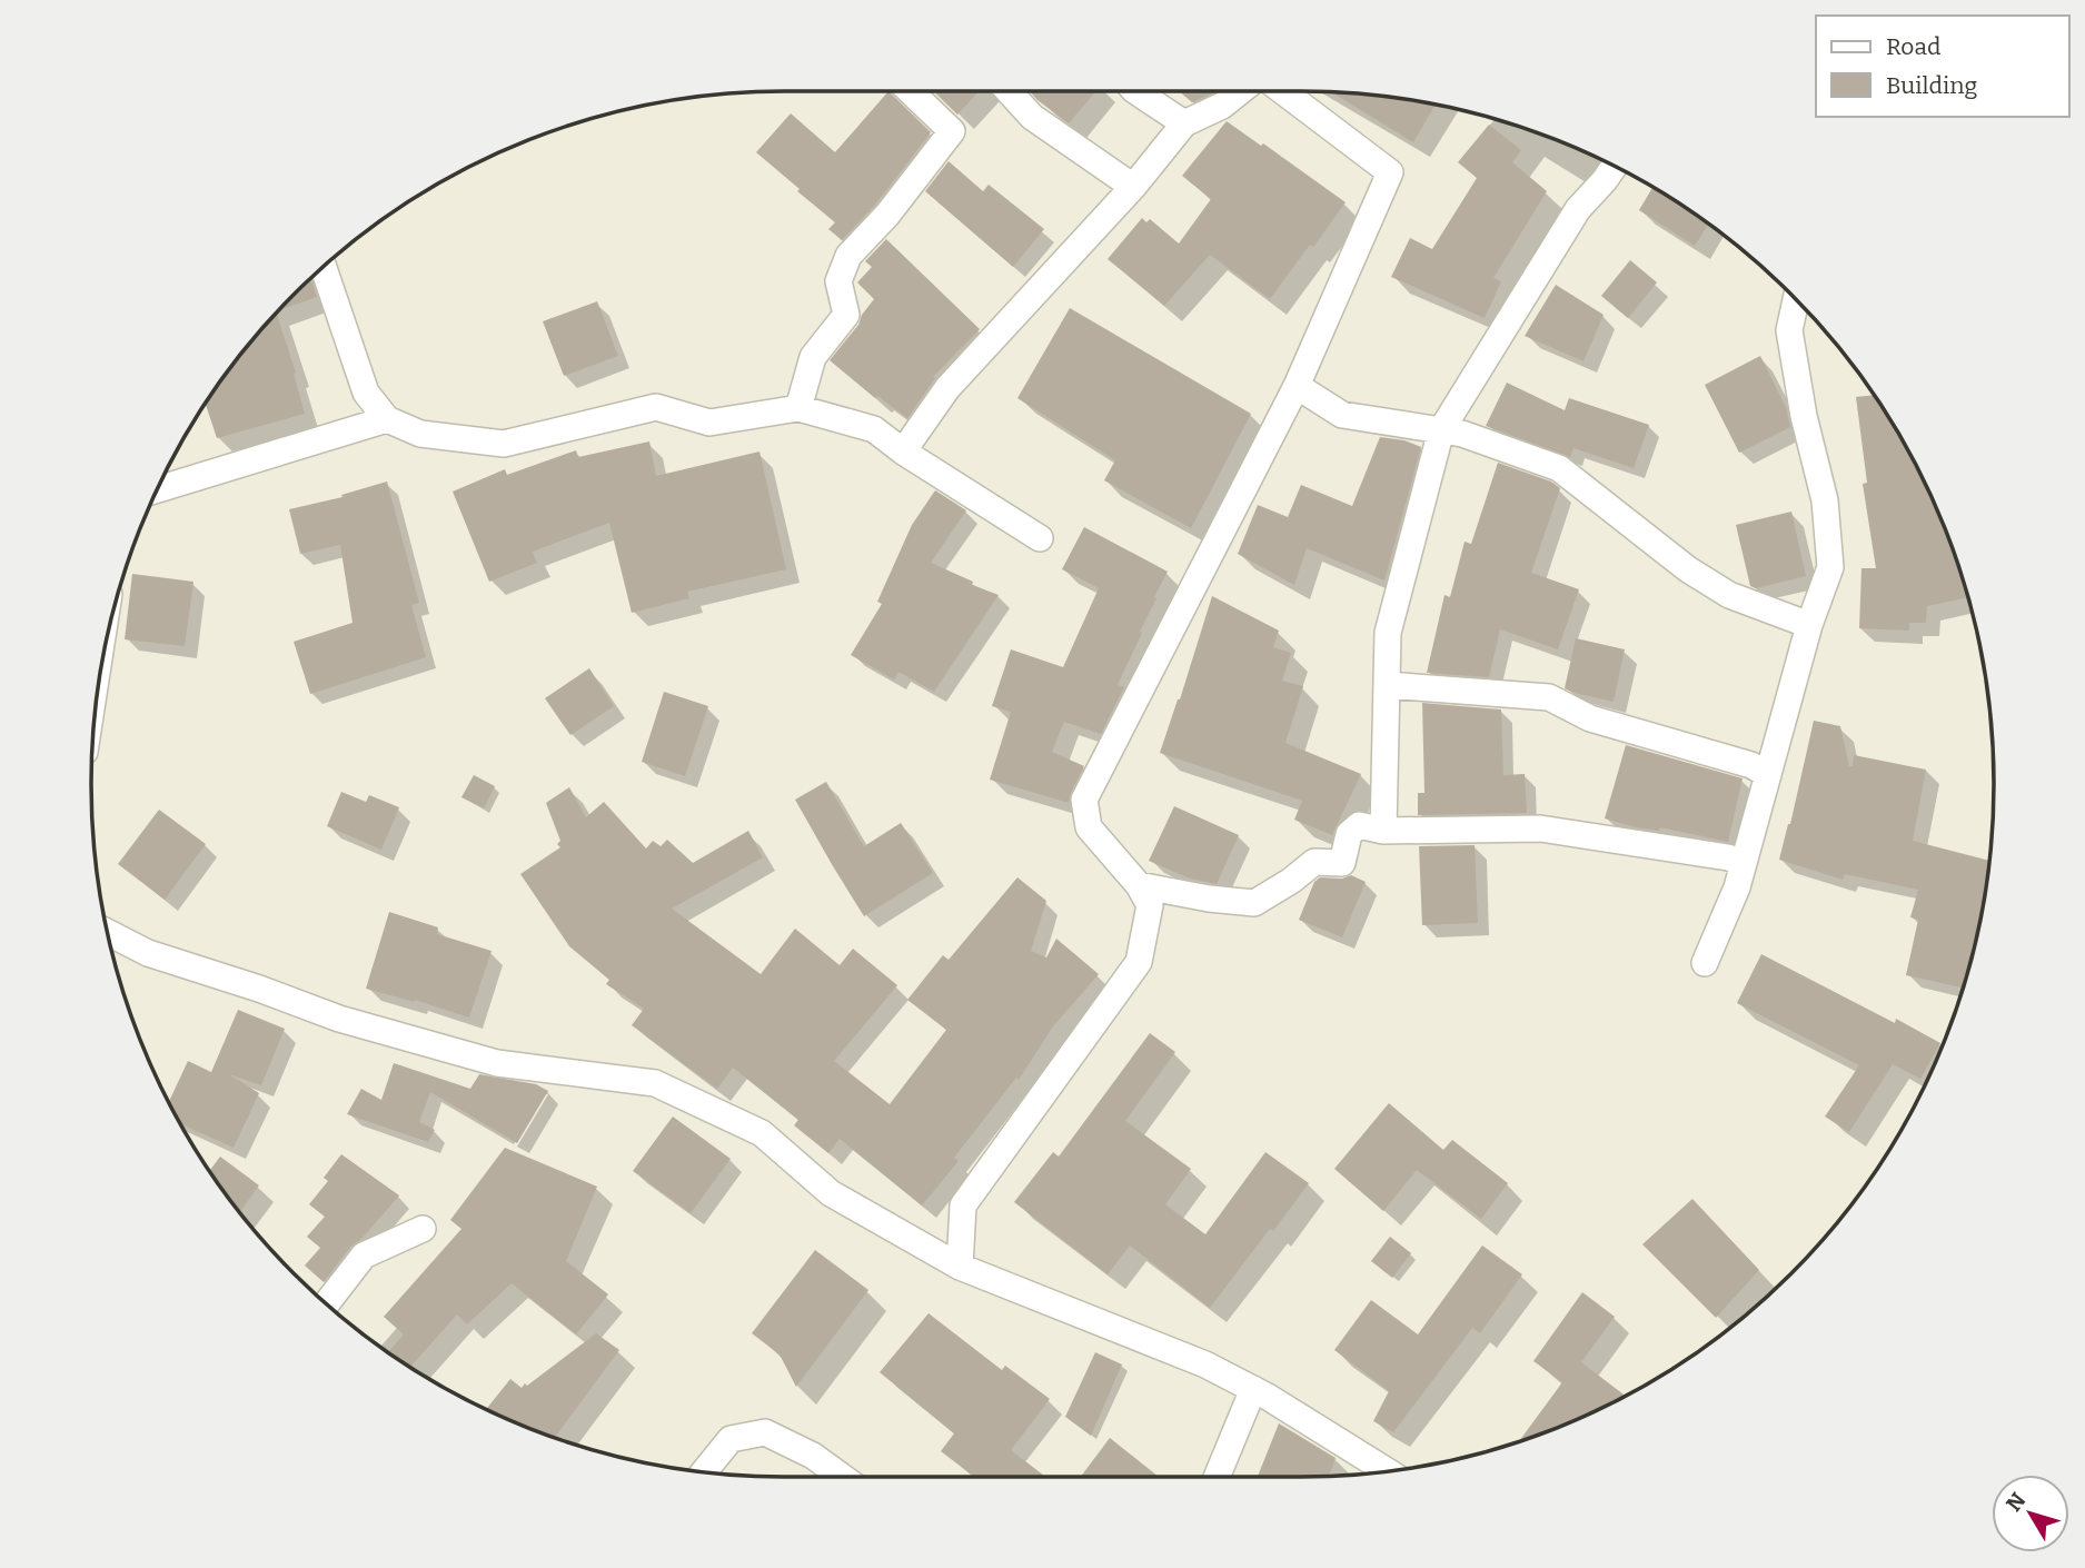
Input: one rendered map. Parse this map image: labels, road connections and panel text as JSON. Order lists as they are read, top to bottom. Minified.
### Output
{"legend":["Road","Building"],"north":"top left"}
